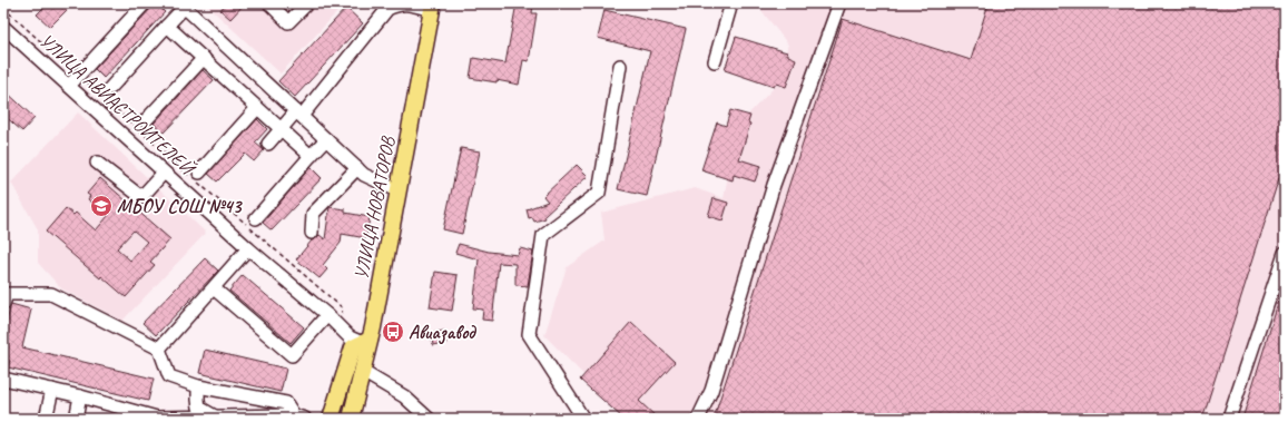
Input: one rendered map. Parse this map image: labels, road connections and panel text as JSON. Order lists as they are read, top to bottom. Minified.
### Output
{"streets":{"main road":["УЛИЦА НОВАТОРОВ"],"street":["УЛИЦА АВИАСТРОИТЕЛЕЙ"]},"crossings":[["УЛИЦА АВИАСТРОИТЕЛЕЙ","УЛИЦА НОВАТОРОВ"]],"places":{"school or university":["МБОУ СОШ №43"],"bus stop":["Авиазавод"]}}
